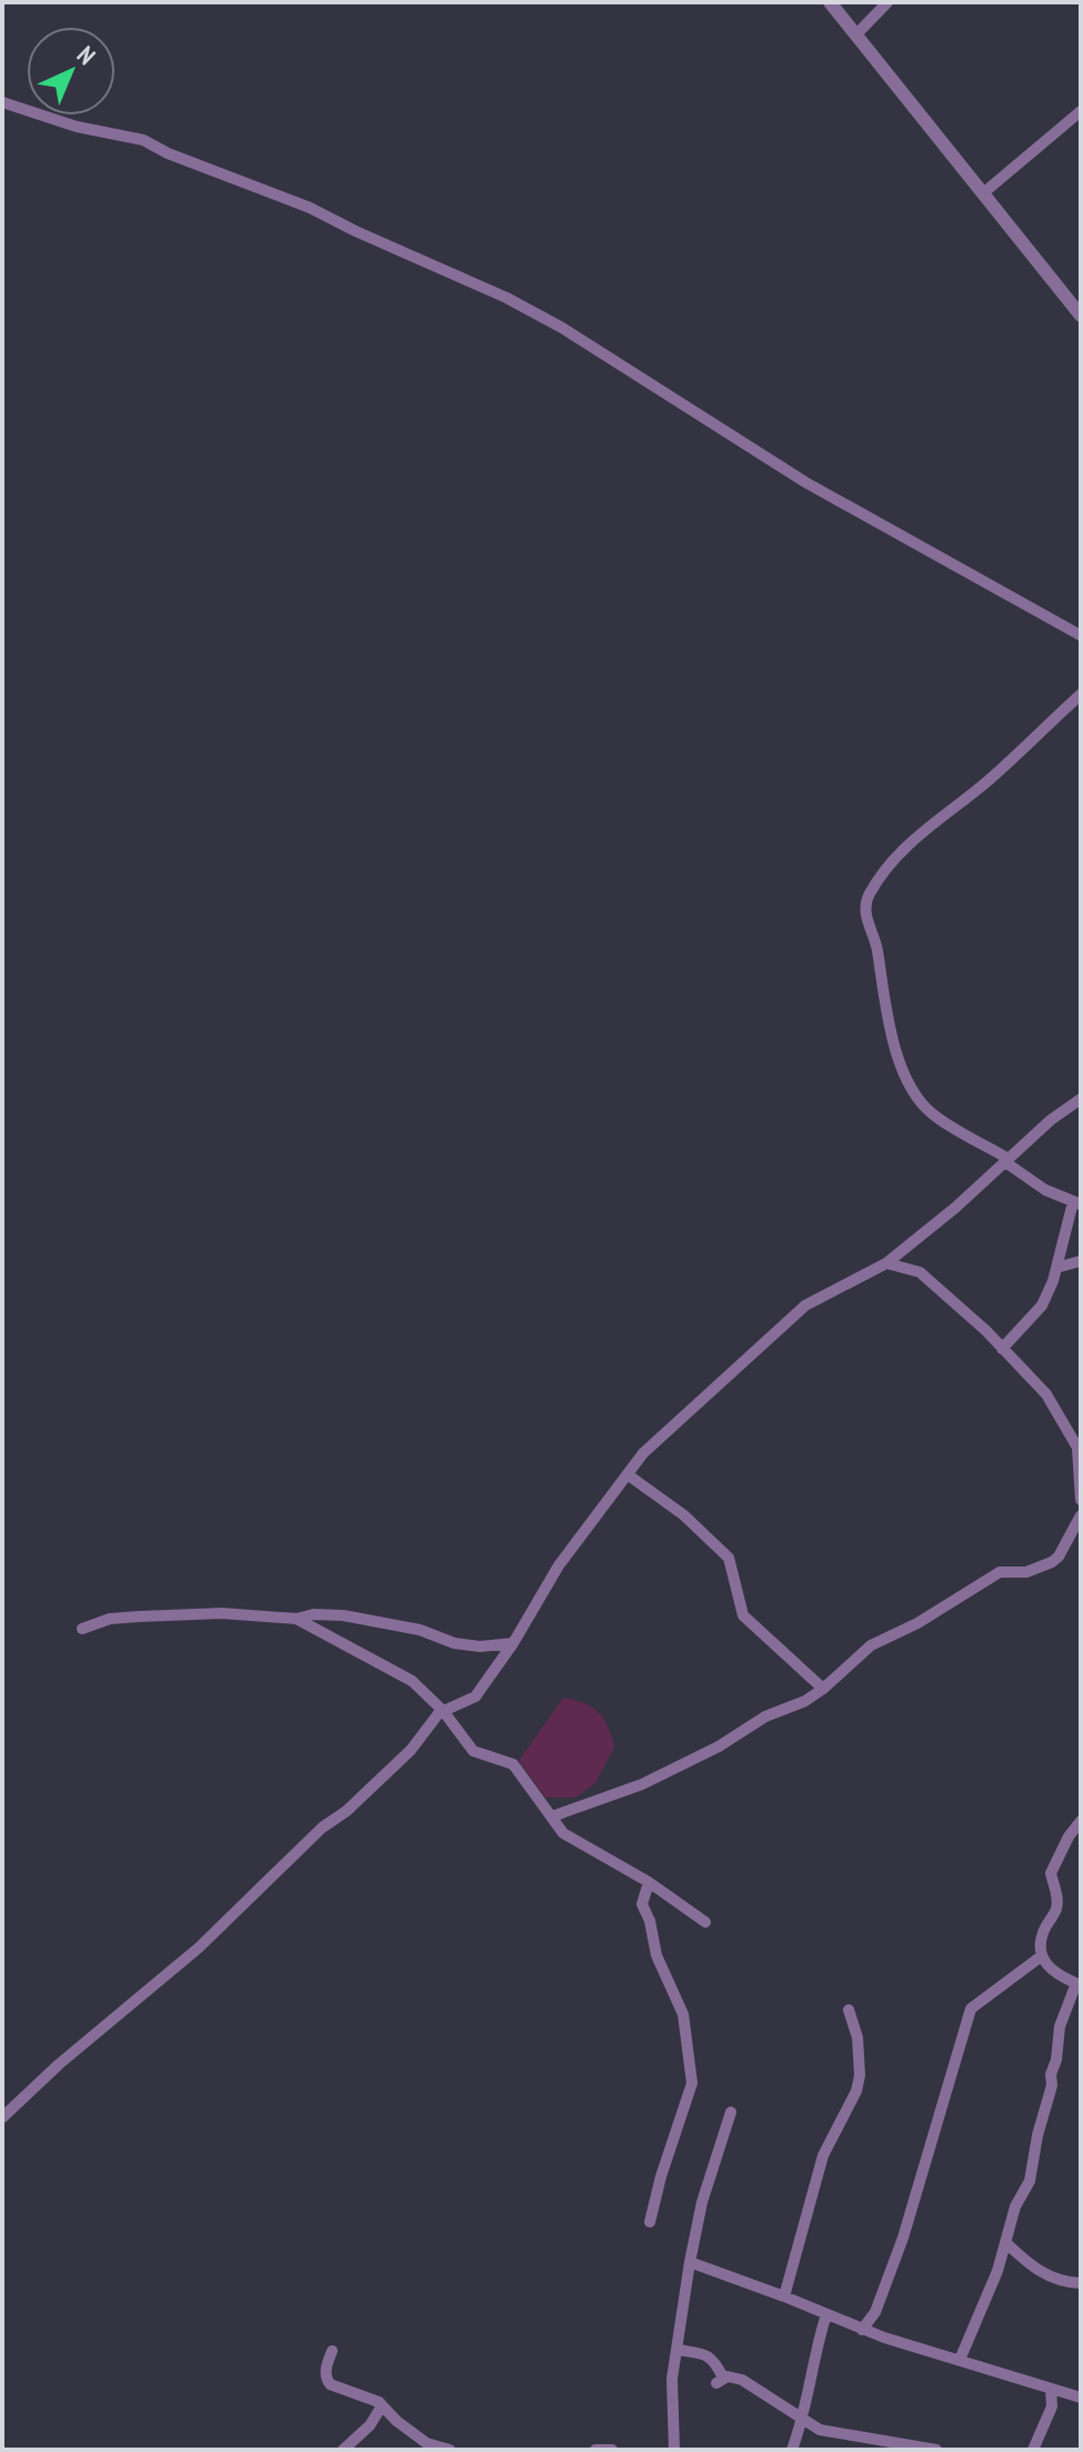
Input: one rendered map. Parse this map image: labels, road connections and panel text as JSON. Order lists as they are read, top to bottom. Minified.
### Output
{"north":"top right"}
